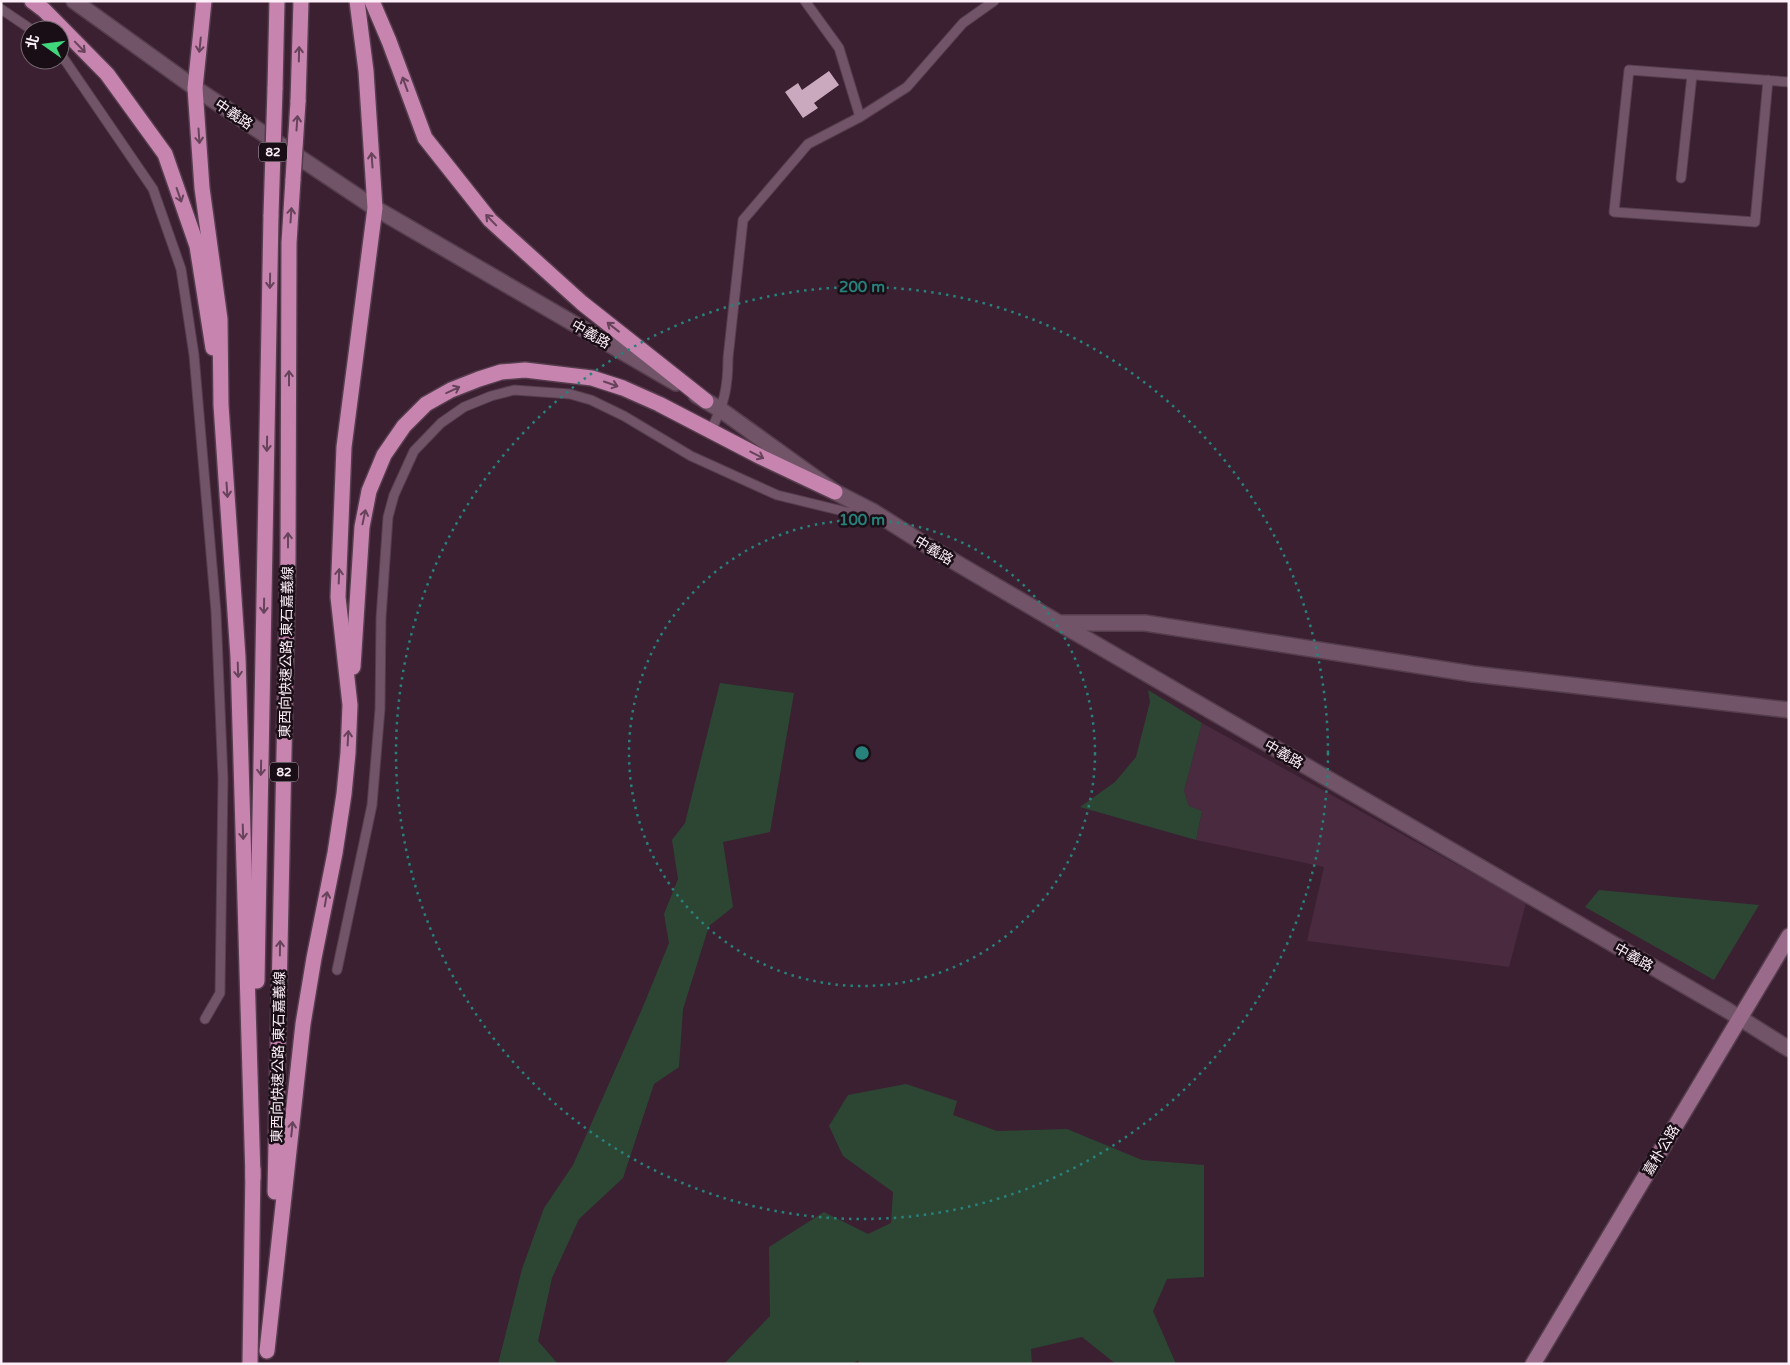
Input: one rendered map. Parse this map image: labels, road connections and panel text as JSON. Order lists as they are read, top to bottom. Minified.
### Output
{"streets":{"highway":["82","東西向快速公路 東石嘉義線"],"main road":["嘉朴公路"],"street":["中義路"]},"crossings":[["中義路","嘉朴公路"]],"north":"left","rings":["200 m","100 m"]}
